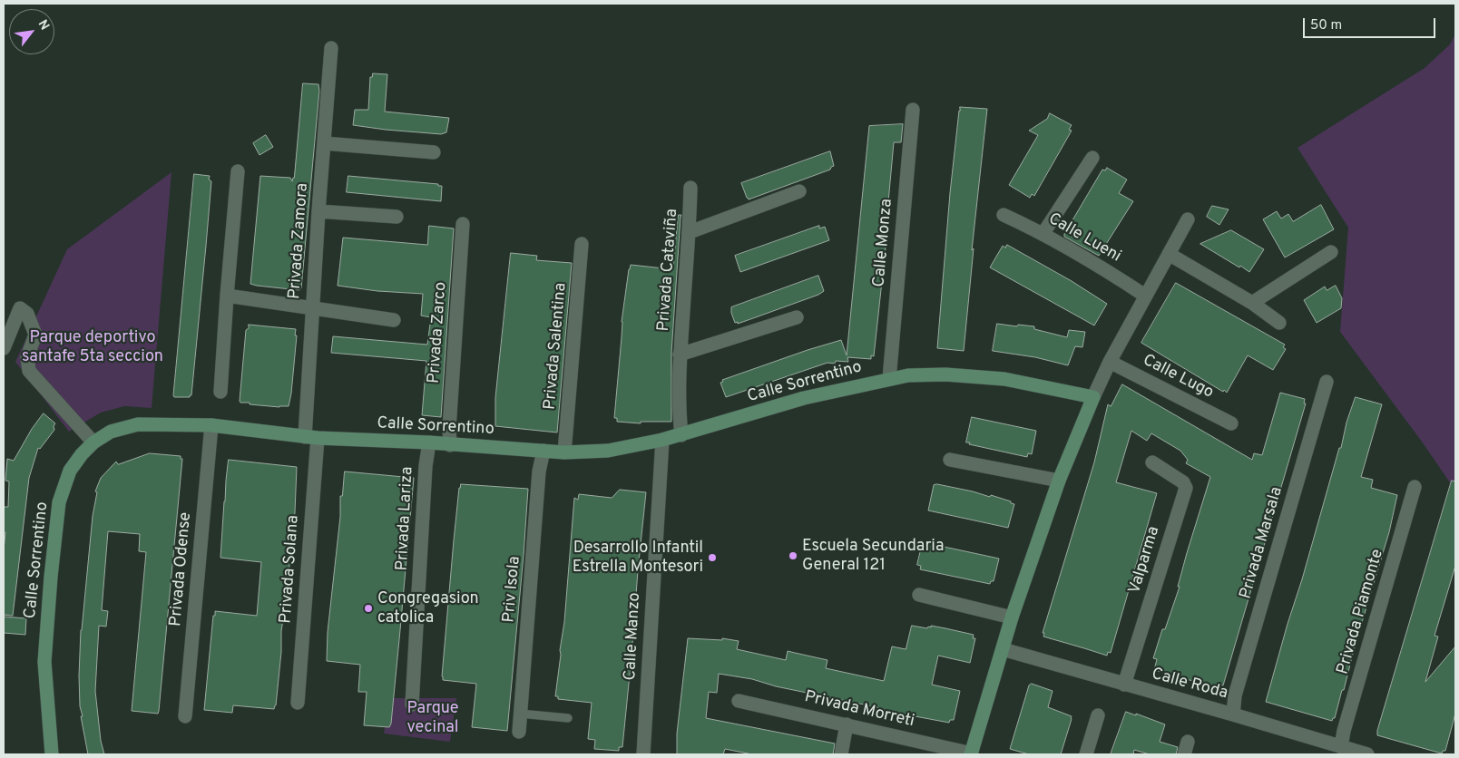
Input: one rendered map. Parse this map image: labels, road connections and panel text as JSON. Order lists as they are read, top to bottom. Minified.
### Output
{"streets":{"street":["Calle Lueni","Privada Zamora","Calle Monza","Privada Cataviña","Privada Zarco","Privada Salentina","Calle Lugo","Calle Sorrentino","Privada Lariza","Privada Marsala","Valparma","Privada Odense","Privada Solana","Priv Isola","Privada Piamonte","Calle Manzo","Calle Roda","Privada Morreti"]},"crossings":[["Privada Zamora","Calle Sorrentino"],["Privada Zamora","Privada Solana"],["Calle Monza","Calle Sorrentino"],["Privada Cataviña","Calle Sorrentino"],["Privada Zarco","Calle Sorrentino"],["Privada Salentina","Calle Sorrentino"],["Calle Sorrentino","Privada Lariza"],["Calle Sorrentino","Privada Odense"],["Calle Sorrentino","Privada Solana"],["Calle Sorrentino","Priv Isola"],["Calle Sorrentino","Calle Manzo"],["Privada Marsala","Calle Roda"],["Valparma","Calle Roda"],["Privada Piamonte","Calle Roda"]],"parks":["Parque deportivo santafe 5ta seccion","Parque vecinal"],"places":["Escuela Secundaria General 121","Desarrollo Infantil Estrella Montesori","Congregasion catolica"],"scale_bar":"50 m","north":"top right"}
